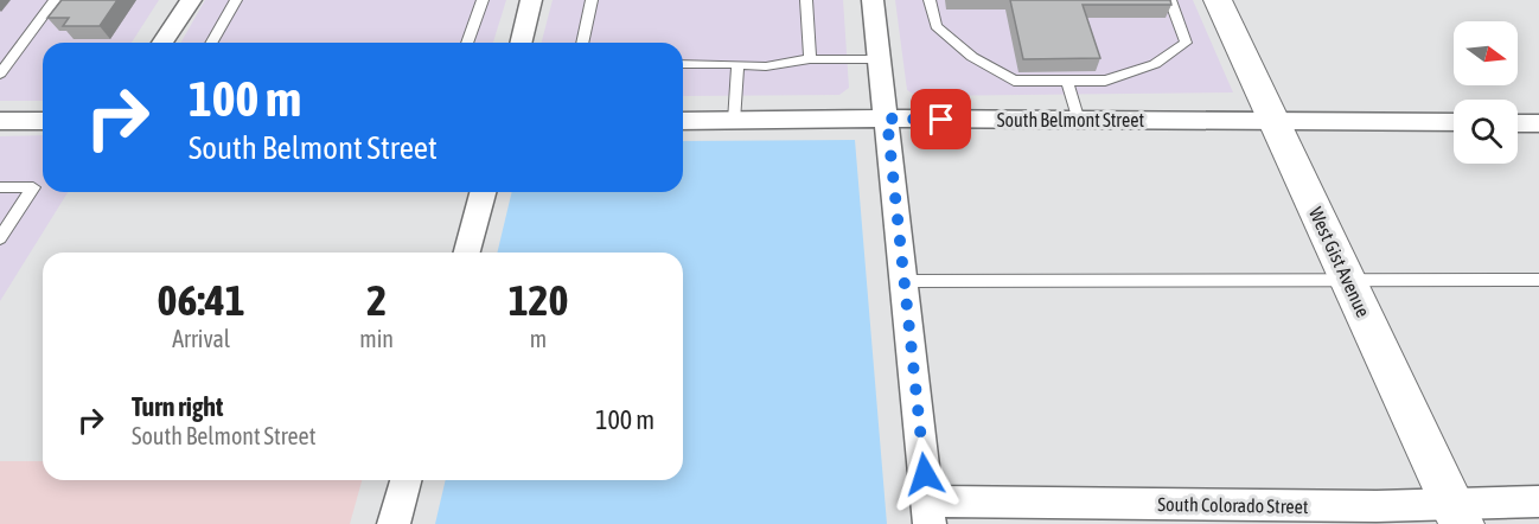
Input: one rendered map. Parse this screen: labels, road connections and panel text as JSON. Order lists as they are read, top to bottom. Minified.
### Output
{"streets":{"street":["South Belmont Street","West Gist Avenue","South Colorado Street"]},"crossings":[["South Belmont Street","West Gist Avenue"],["West Gist Avenue","South Colorado Street"]],"north":"right","page":{"turn":["100 m","South Belmont Street"],"eta":["06:41","Arrival","2","min","120","m"],"list":[{"name":"Turn right","note":"South Belmont Street","value":"100 m"}]}}
